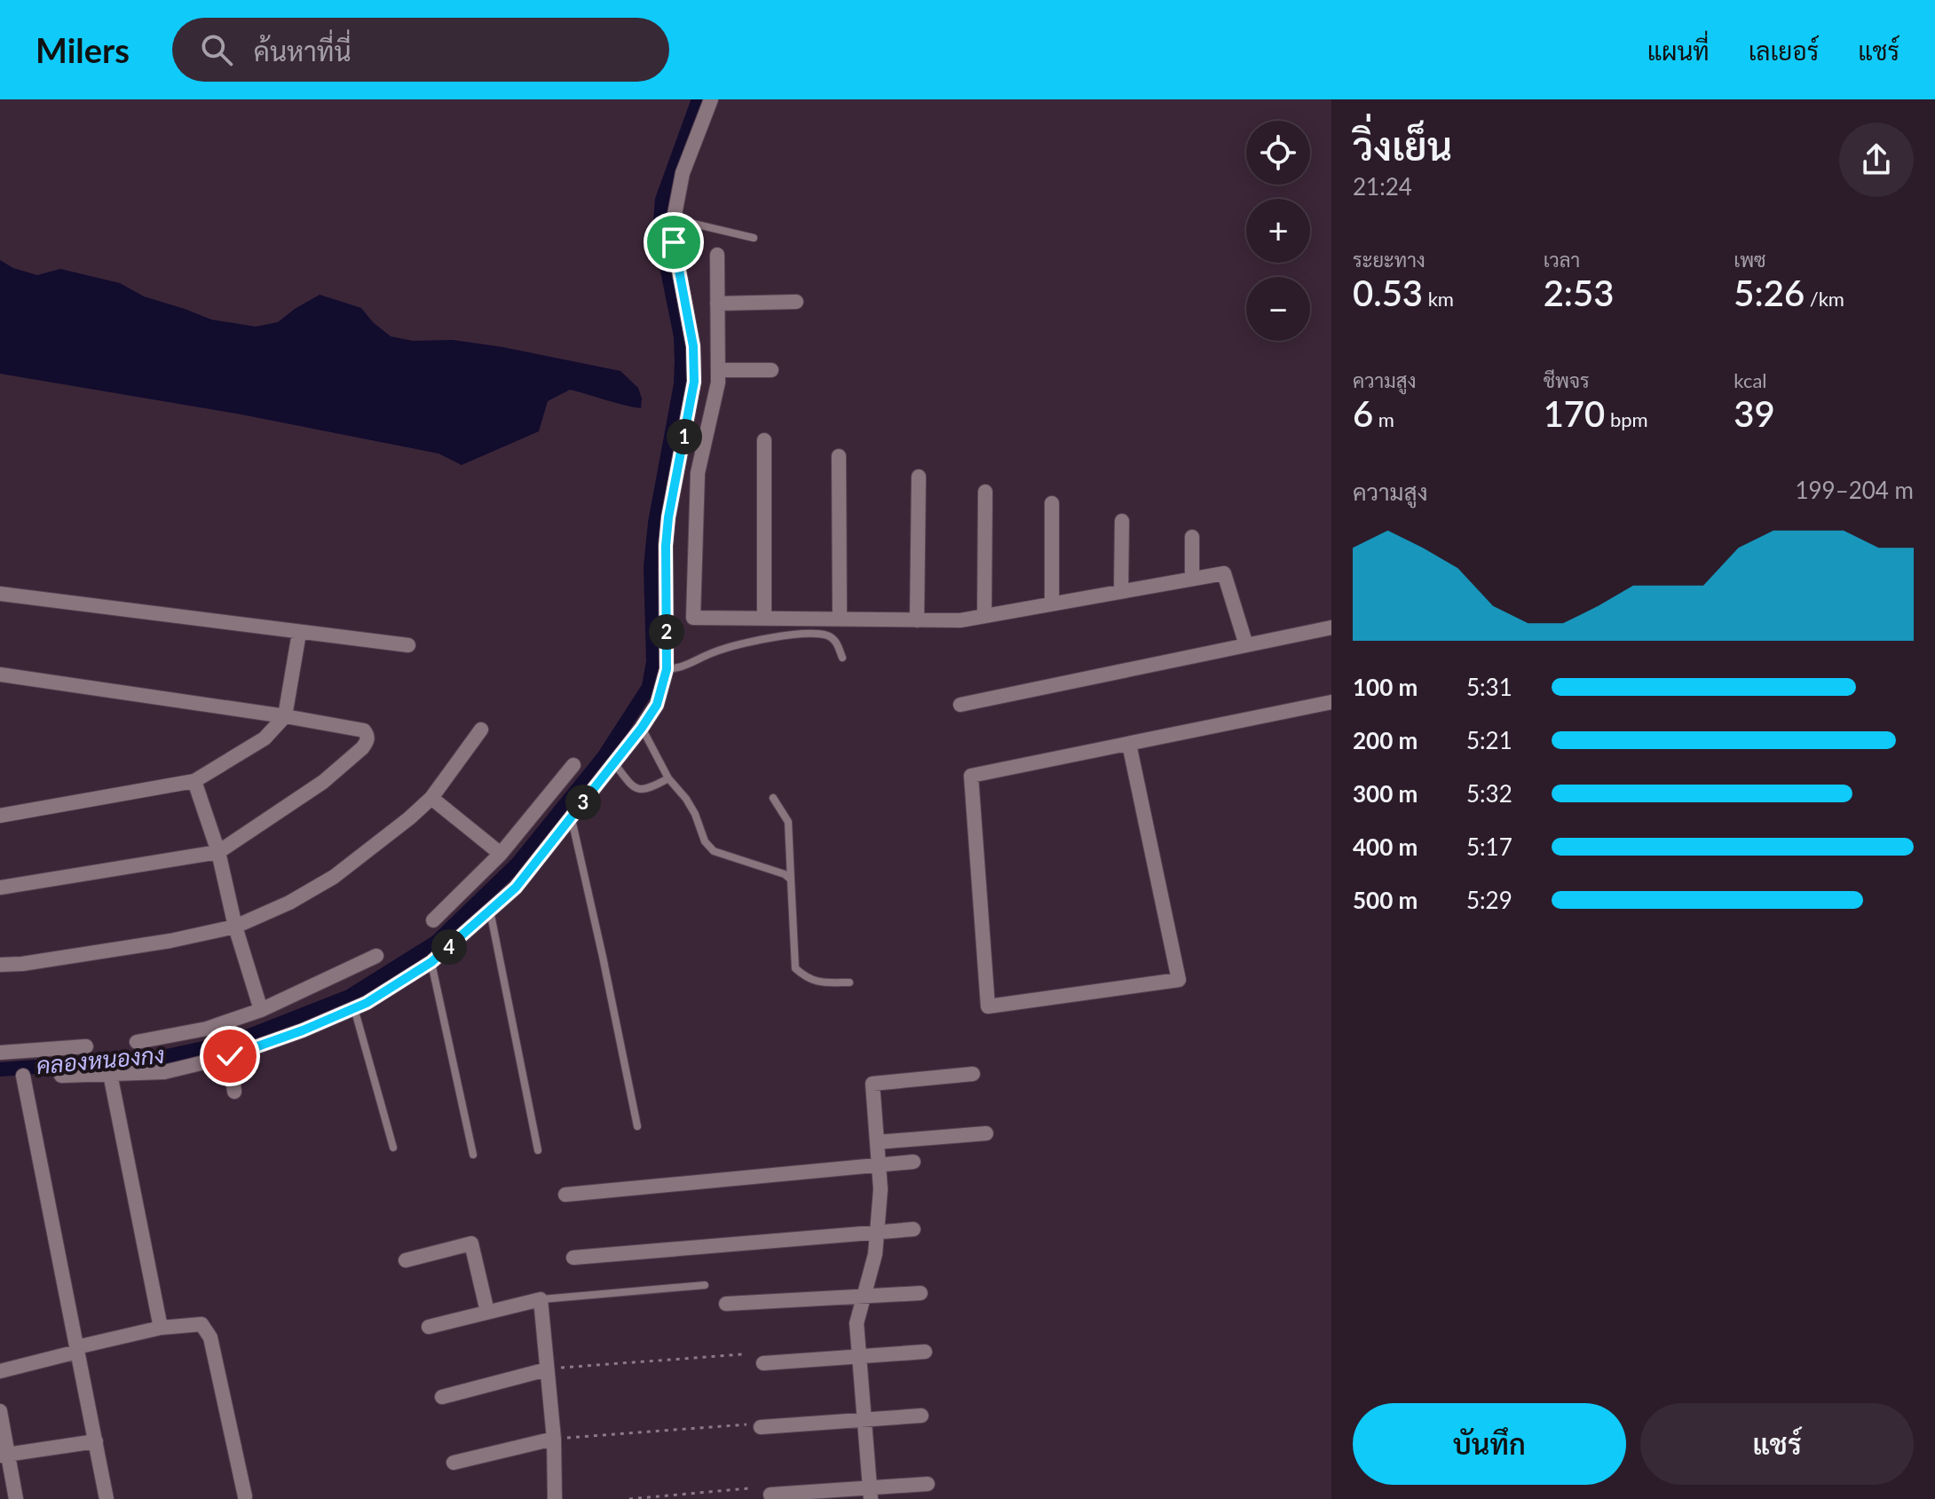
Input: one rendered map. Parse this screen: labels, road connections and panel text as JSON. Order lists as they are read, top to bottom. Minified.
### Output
{"water":["คลองหนองกง"],"page":{"header":"Milers","search":"ค้นหาที่นี่","nav":["แผนที่","เลเยอร์","แชร์"],"heading":["วิ่งเย็น","21:24"],"map_buttons":["+","−"],"stats":[["ระยะทาง","0.53 km"],["เวลา","2:53"],["เพซ","5:26 /km"],["ความสูง","6 m"],["ชีพจร","170 bpm"],["kcal","39"]],"pins":["1","2","3","4"],"chart":["ความสูง","199–204 m"],"list":[{"name":"100 m","note":"5:31"},{"name":"200 m","note":"5:21"},{"name":"300 m","note":"5:32"},{"name":"400 m","note":"5:17"},{"name":"500 m","note":"5:29"}],"buttons":["บันทึก","แชร์"]}}
